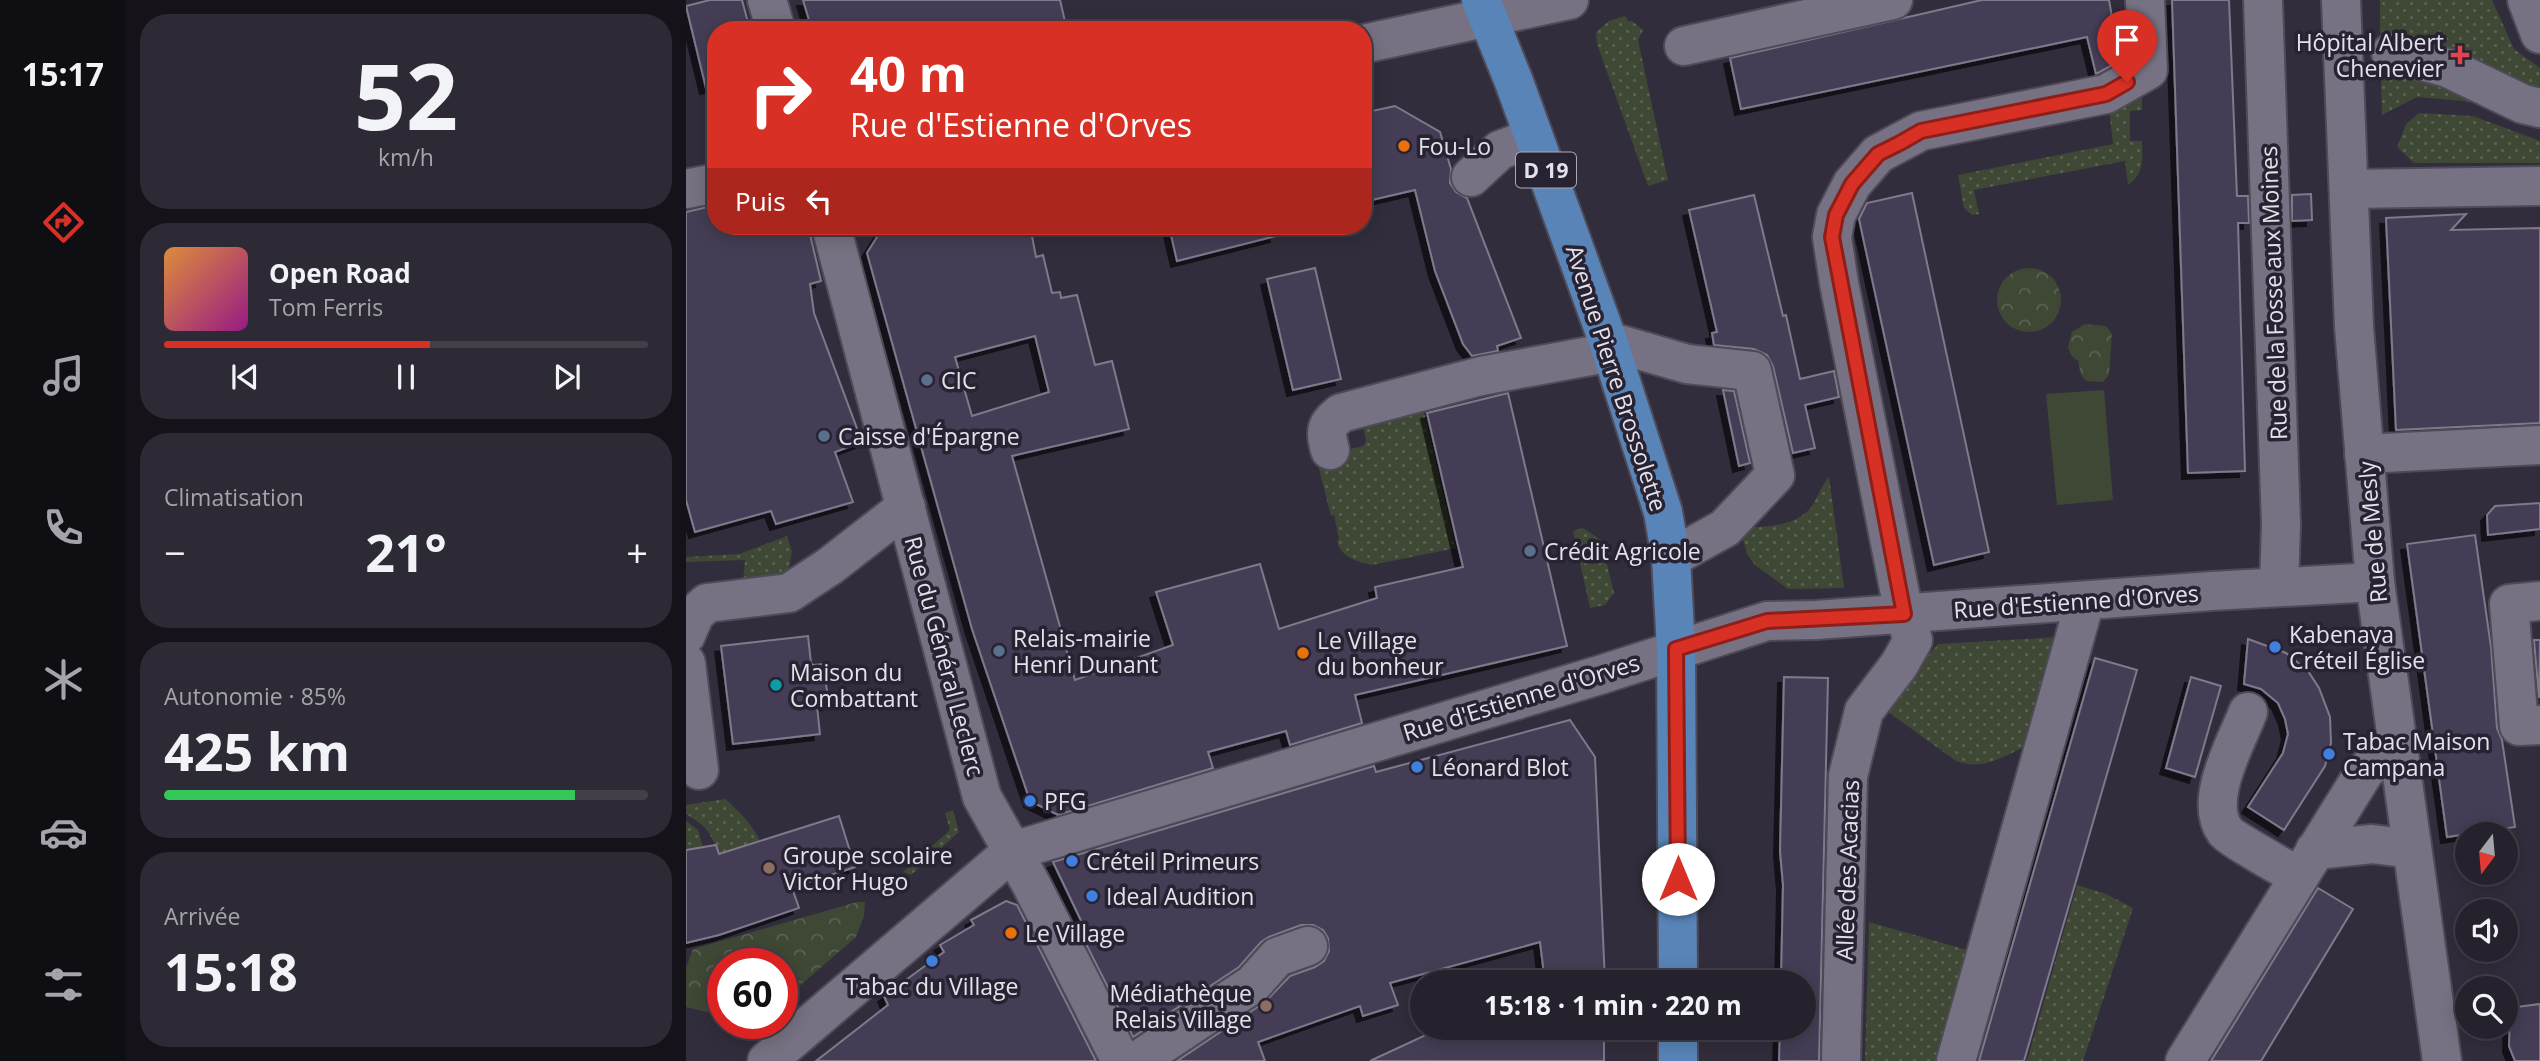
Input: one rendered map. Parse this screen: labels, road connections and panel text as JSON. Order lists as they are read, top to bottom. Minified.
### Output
{"streets":{"main road":["D 19","Avenue Pierre Brossolette"],"street":["Rue de la Fosse aux Moines","Rue de Mesly","Rue d'Estienne d'Orves","Rue du Général Leclerc","Allée des Acacias"]},"crossings":[["Rue de la Fosse aux Moines","Rue d'Estienne d'Orves"],["Avenue Pierre Brossolette","Rue d'Estienne d'Orves"],["Rue de Mesly","Rue d'Estienne d'Orves"],["Rue d'Estienne d'Orves","Rue du Général Leclerc"],["Rue d'Estienne d'Orves","Allée des Acacias"]],"places":{"health":["Hôpital Albert Chenevier"],"other":["Fou-Lo","CIC","Caisse d'Épargne","Crédit Agricole","Kabenaya Créteil Église","Relais-mairie Henri Dunant","Le Village du bonheur","Maison du Combattant","Tabac Maison Campana","Léonard Blot","PFG","Créteil Primeurs","Groupe scolaire Victor Hugo","Ideal Audition","Le Village","Tabac du Village","Médiathèque Relais Village"]},"north":"bottom","page":{"tabs":"15:17","tile":[["52","km/h"],"Climatisation",["Autonomie · 85%","425 km"],["Arrivée","15:18"]],"turn":["40 m","Rue d'Estienne d'Orves"],"then":"Puis","song":["Open Road","Tom Ferris"],"heat":["−","21°","+"],"limit":"60","trip":"15:18 · 1 min · 220 m"}}
